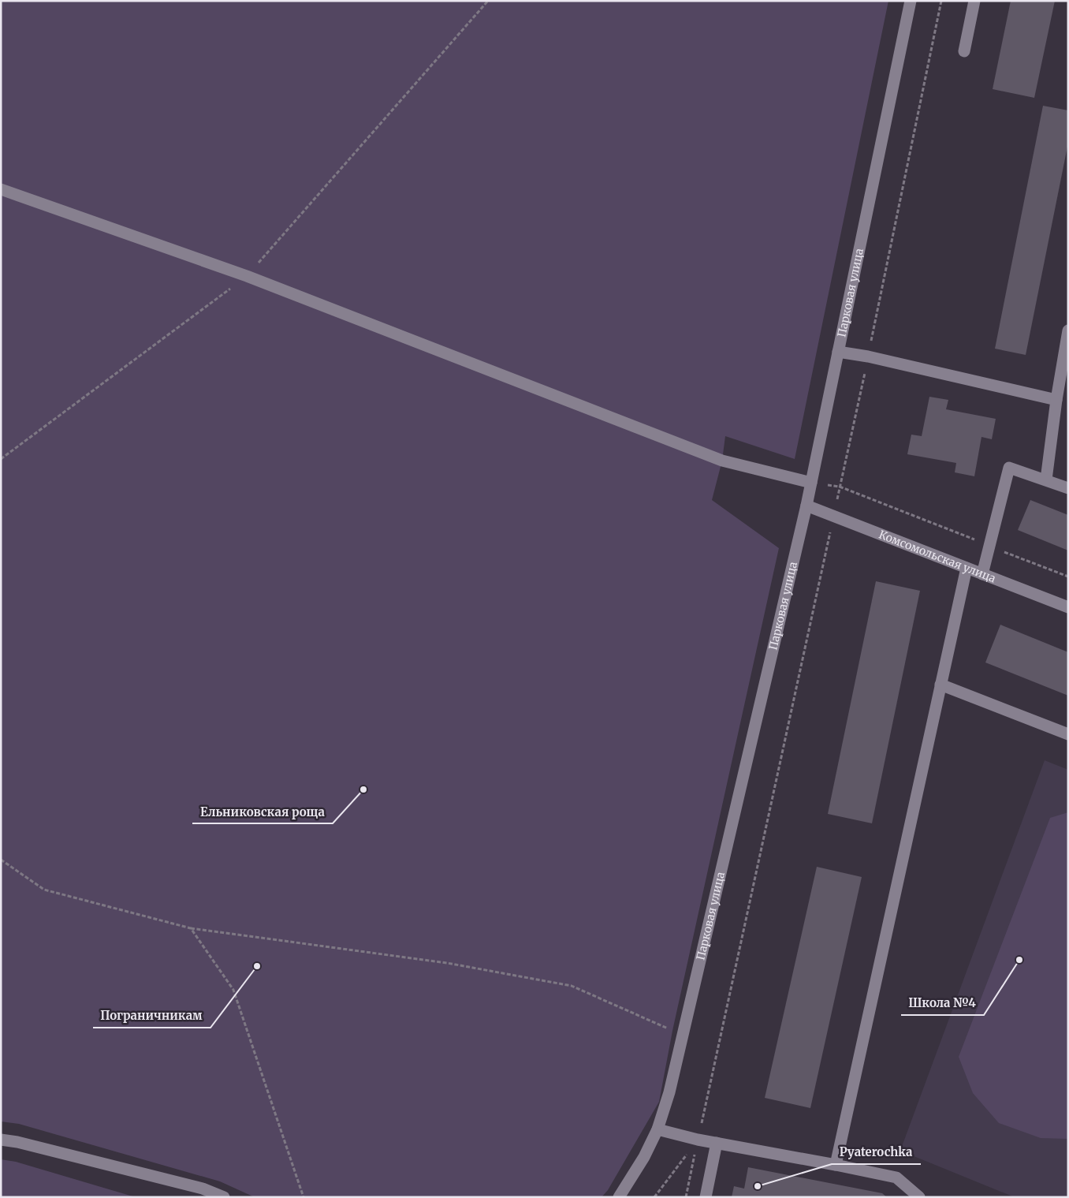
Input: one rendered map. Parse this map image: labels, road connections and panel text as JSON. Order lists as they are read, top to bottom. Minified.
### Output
{"streets":{"street":["Парковая улица","Комсомольская улица"]},"crossings":[["Парковая улица","Комсомольская улица"]],"places":["Ельниковская роща","Школа №4","Пограничникам","Pyaterochka"]}
